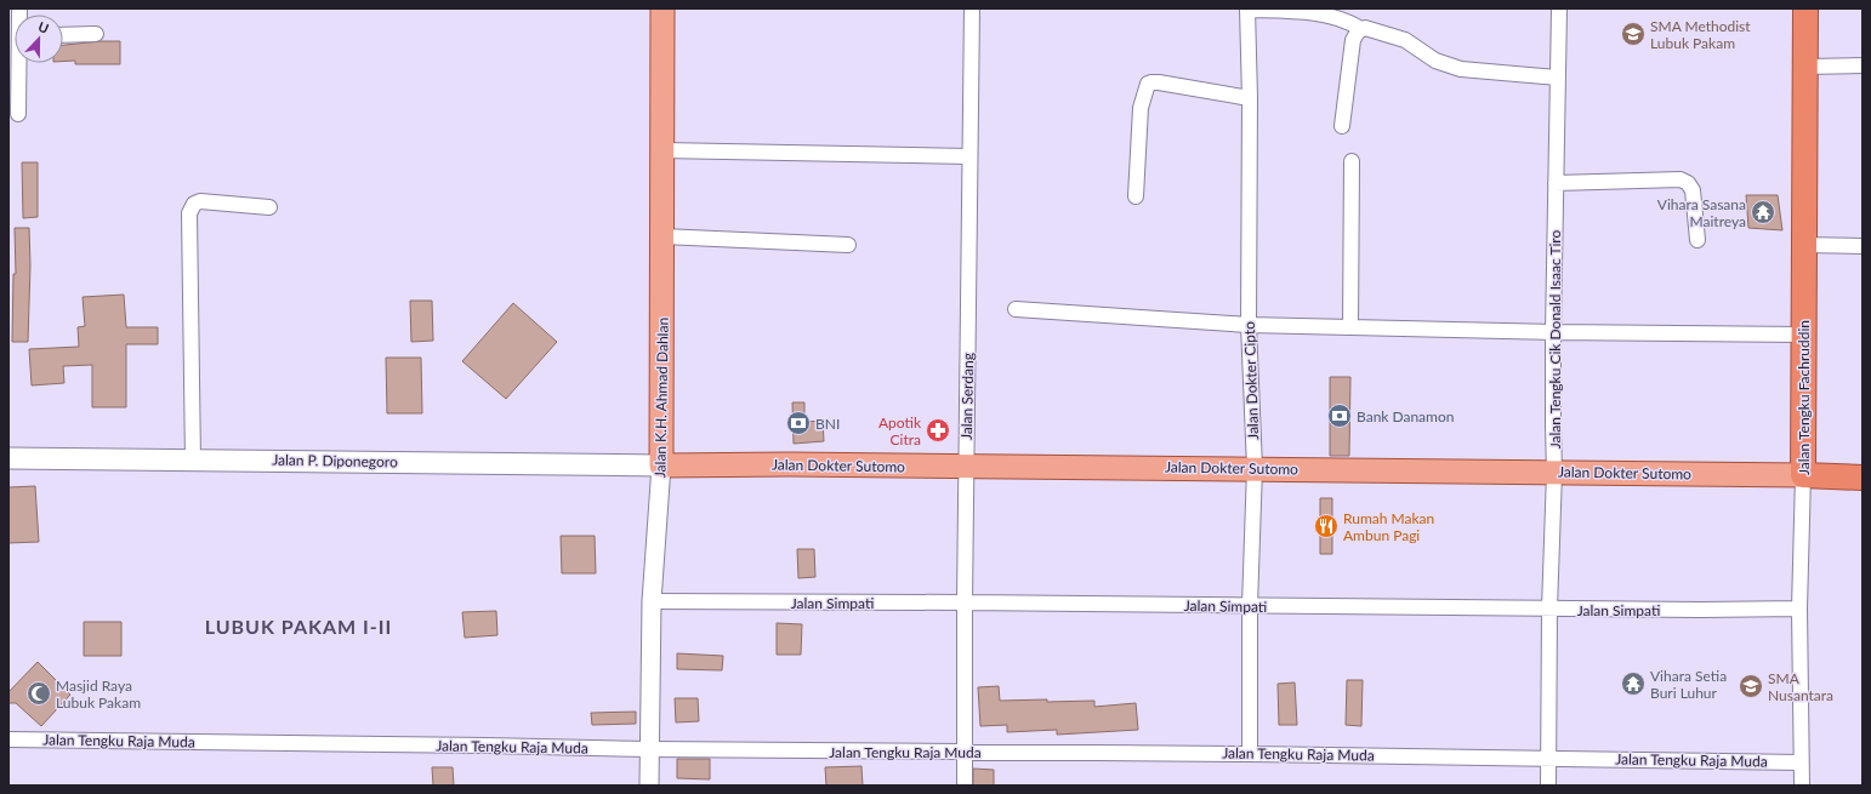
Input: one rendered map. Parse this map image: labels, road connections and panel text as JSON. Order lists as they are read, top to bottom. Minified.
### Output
{"streets":{"highway":["Jalan Tengku Fachruddin"],"main road":["Jalan K.H. Ahmad Dahlan","Jalan P. Diponegoro","Jalan Dokter Sutomo"],"street":["Jalan Tengku Cik Donald Isaac Tiro","Jalan Dokter Cipto","Jalan Serdang","Jalan Simpati","Jalan Tengku Raja Muda"]},"crossings":[["Jalan Tengku Cik Donald Isaac Tiro","Jalan Dokter Sutomo"],["Jalan Tengku Cik Donald Isaac Tiro","Jalan Simpati"],["Jalan Tengku Cik Donald Isaac Tiro","Jalan Tengku Raja Muda"],["Jalan Dokter Cipto","Jalan Dokter Sutomo"],["Jalan Dokter Cipto","Jalan Simpati"],["Jalan Dokter Cipto","Jalan Tengku Raja Muda"],["Jalan Serdang","Jalan Dokter Sutomo"],["Jalan Serdang","Jalan Simpati"],["Jalan Serdang","Jalan Tengku Raja Muda"],["Jalan K.H. Ahmad Dahlan","Jalan P. Diponegoro"],["Jalan K.H. Ahmad Dahlan","Jalan Dokter Sutomo"],["Jalan K.H. Ahmad Dahlan","Jalan Simpati"],["Jalan K.H. Ahmad Dahlan","Jalan Tengku Raja Muda"],["Jalan Tengku Fachruddin","Jalan Dokter Sutomo"],["Jalan Tengku Fachruddin","Jalan Simpati"],["Jalan Tengku Fachruddin","Jalan Tengku Raja Muda"],["Jalan P. Diponegoro","Jalan Dokter Sutomo"]],"districts":["LUBUK PAKAM I-II"],"places":{"school or university":["SMA Methodist Lubuk Pakam","SMA Nusantara"],"temple":["Vihara Sasana Maitreya","Vihara Setia Buri Luhur"],"bank":["Bank Danamon","BNI"],"pharmacy":["Apotik Citra"],"restaurant":["Rumah Makan Ambun Pagi"],"mosque":["Masjid Raya Lubuk Pakam"]},"north":"top"}
